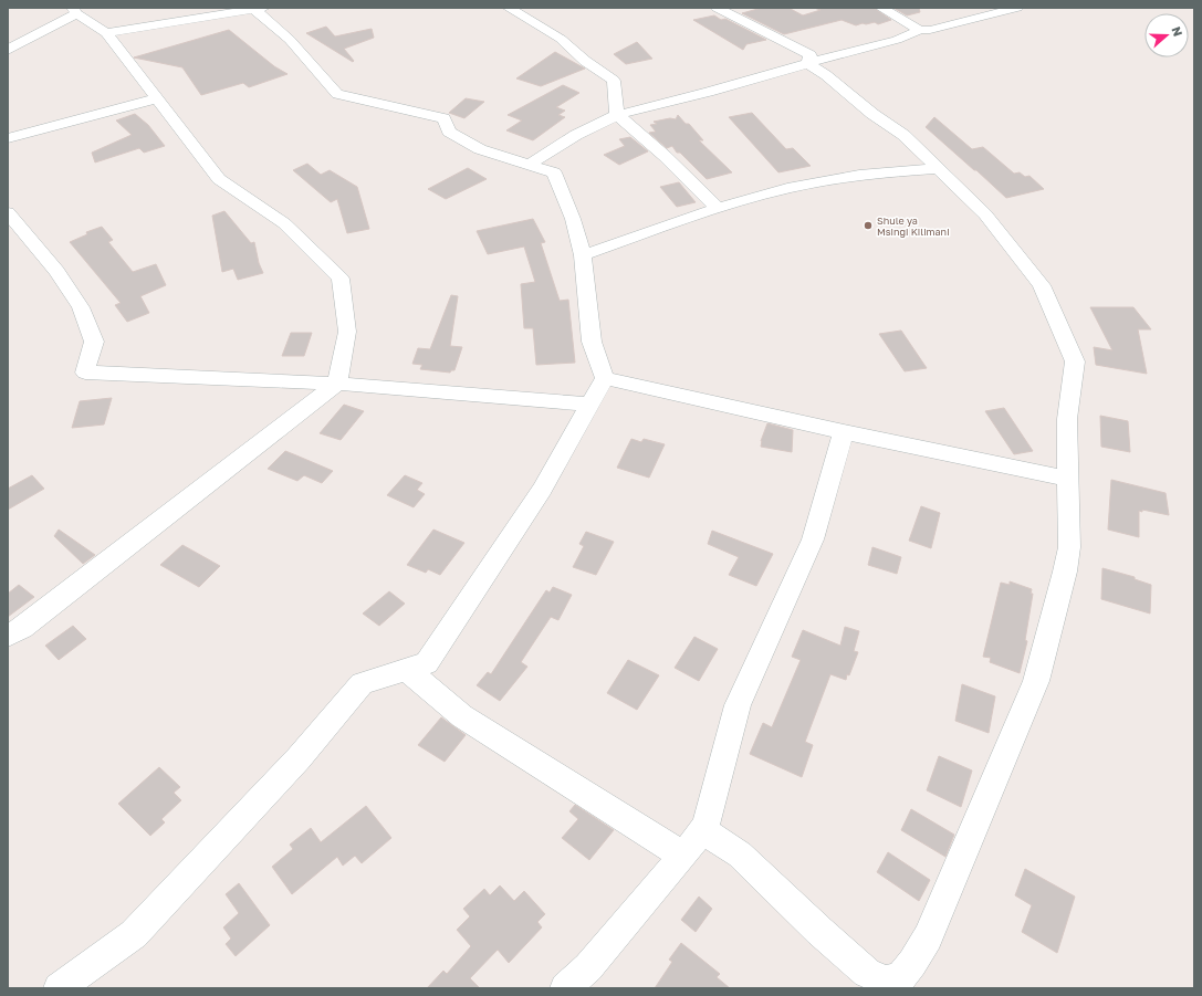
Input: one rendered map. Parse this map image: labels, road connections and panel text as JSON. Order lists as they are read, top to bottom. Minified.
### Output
{"places":["Shule ya Msingi Kilimani"],"north":"right"}
